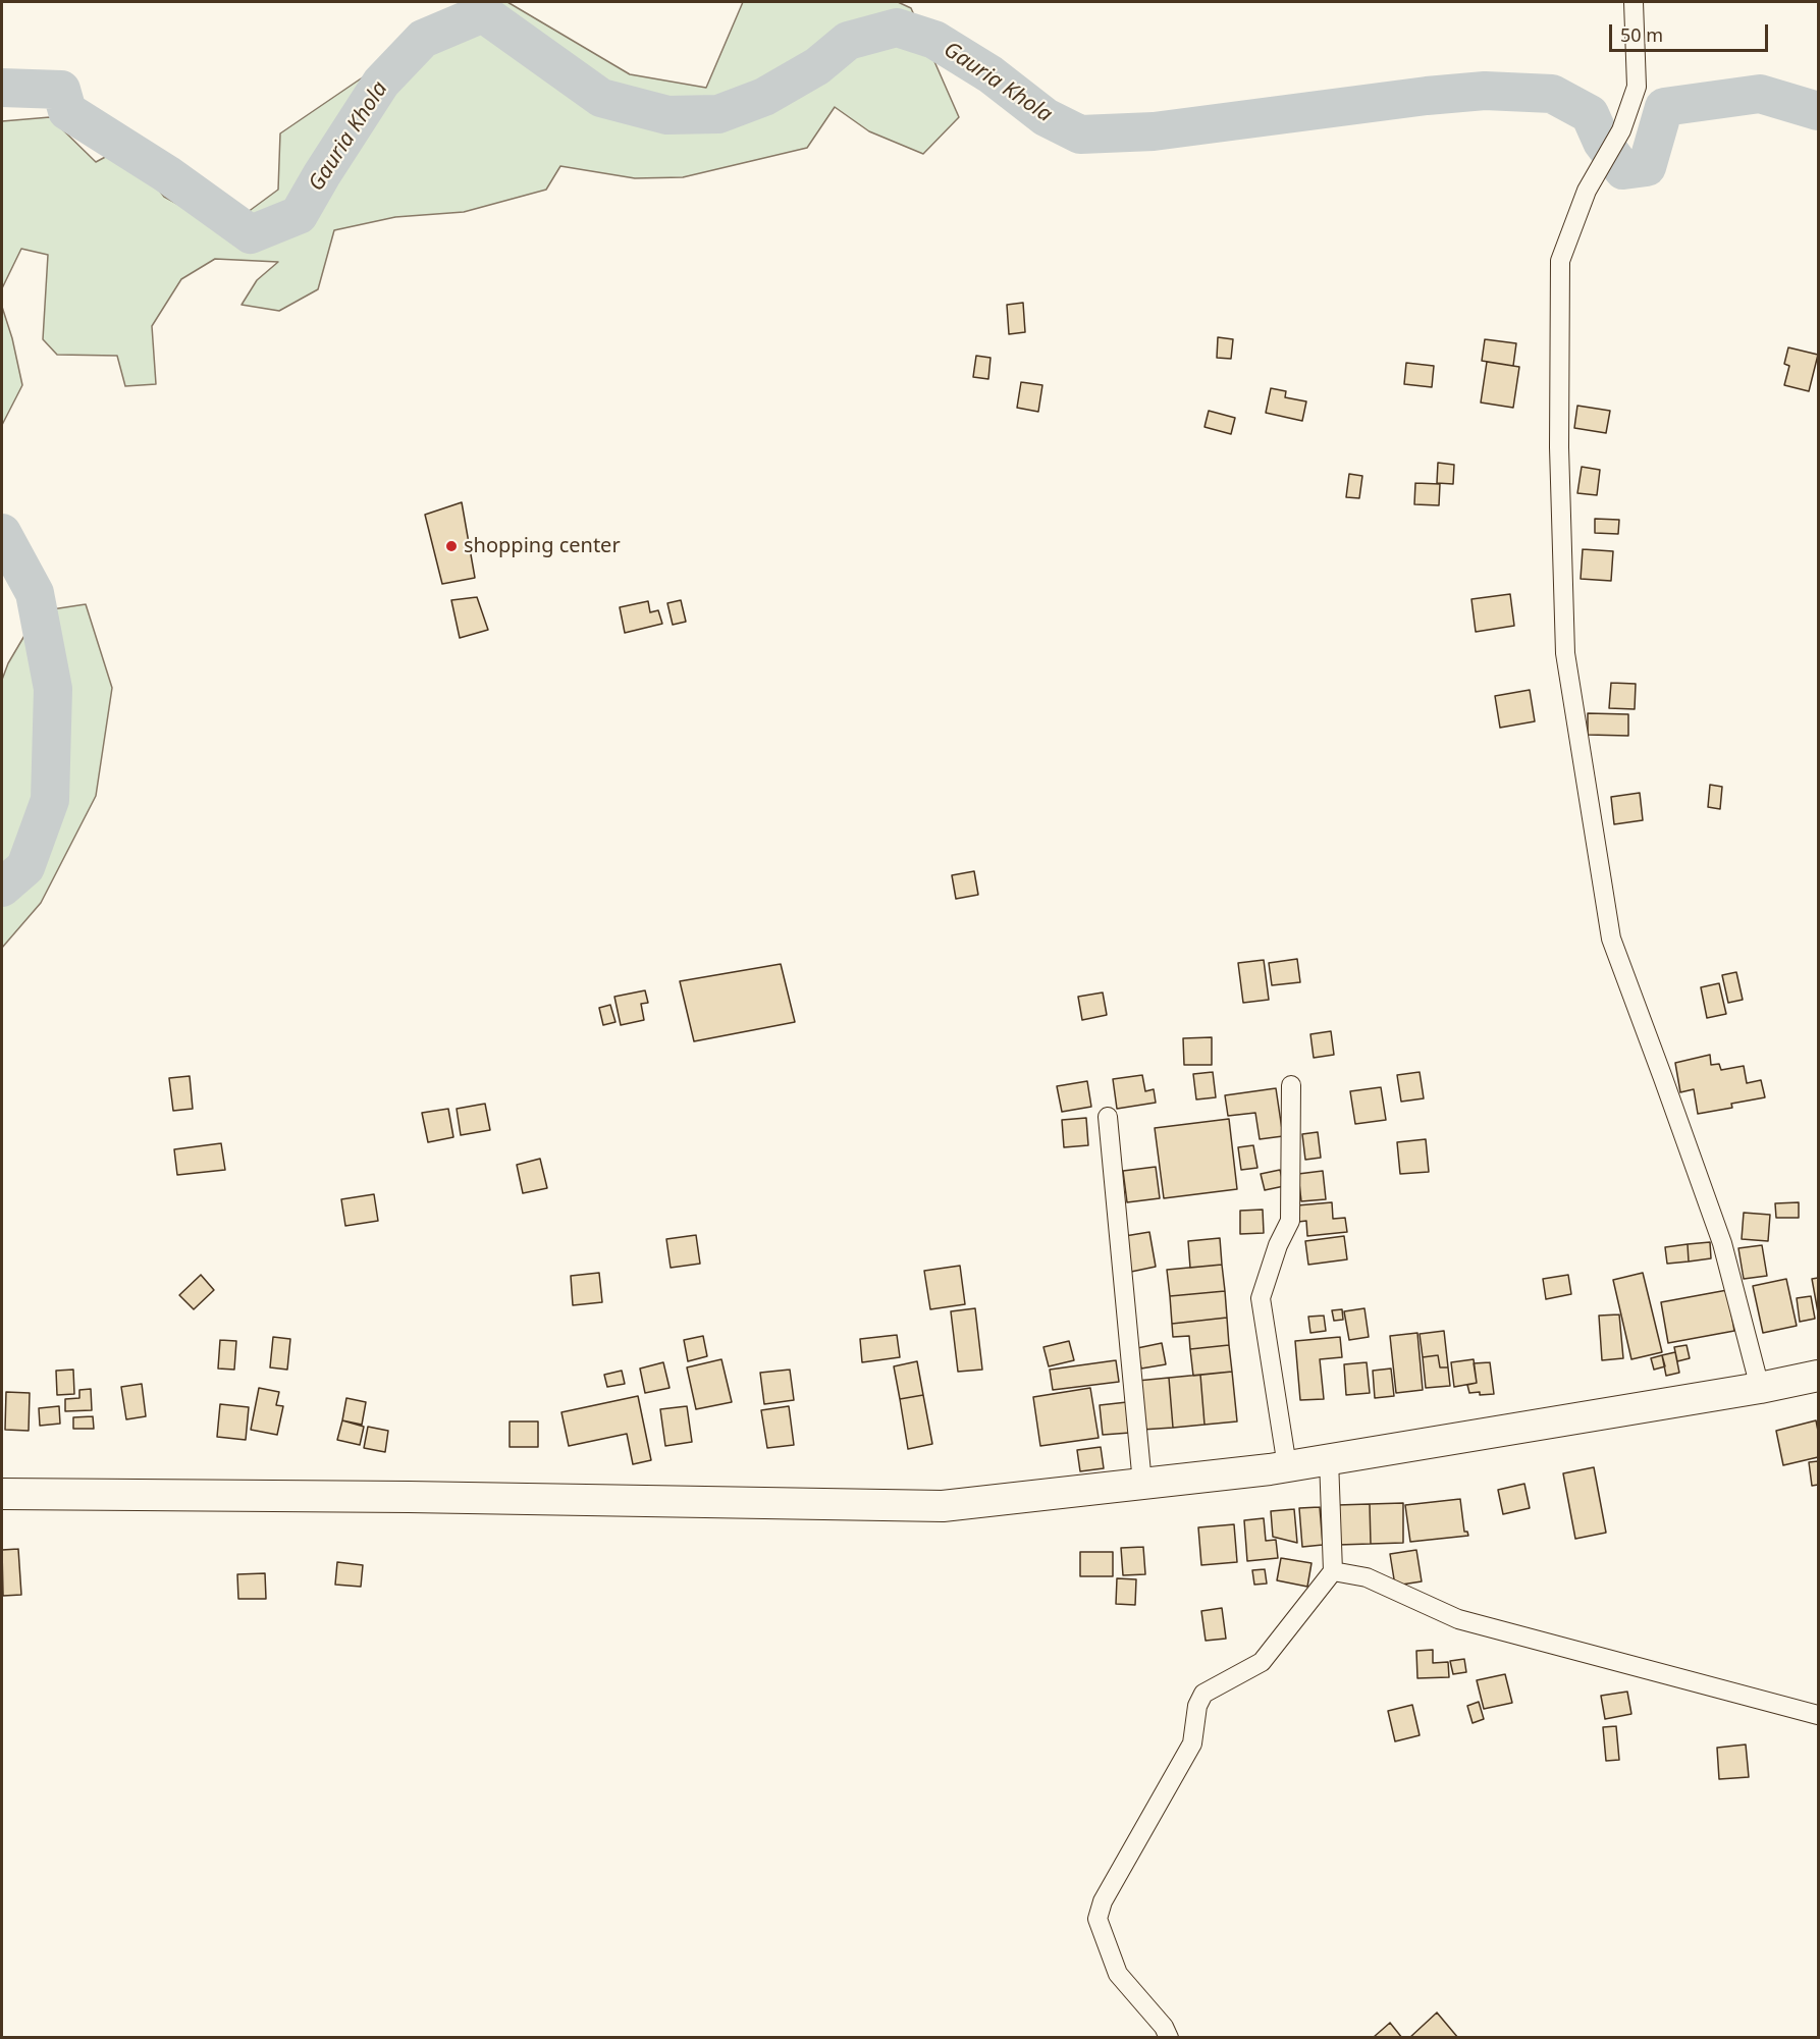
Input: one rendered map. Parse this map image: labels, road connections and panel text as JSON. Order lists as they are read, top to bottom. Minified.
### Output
{"water":["Gauria Khola"],"places":["shopping center"],"scale_bar":"50 m"}
